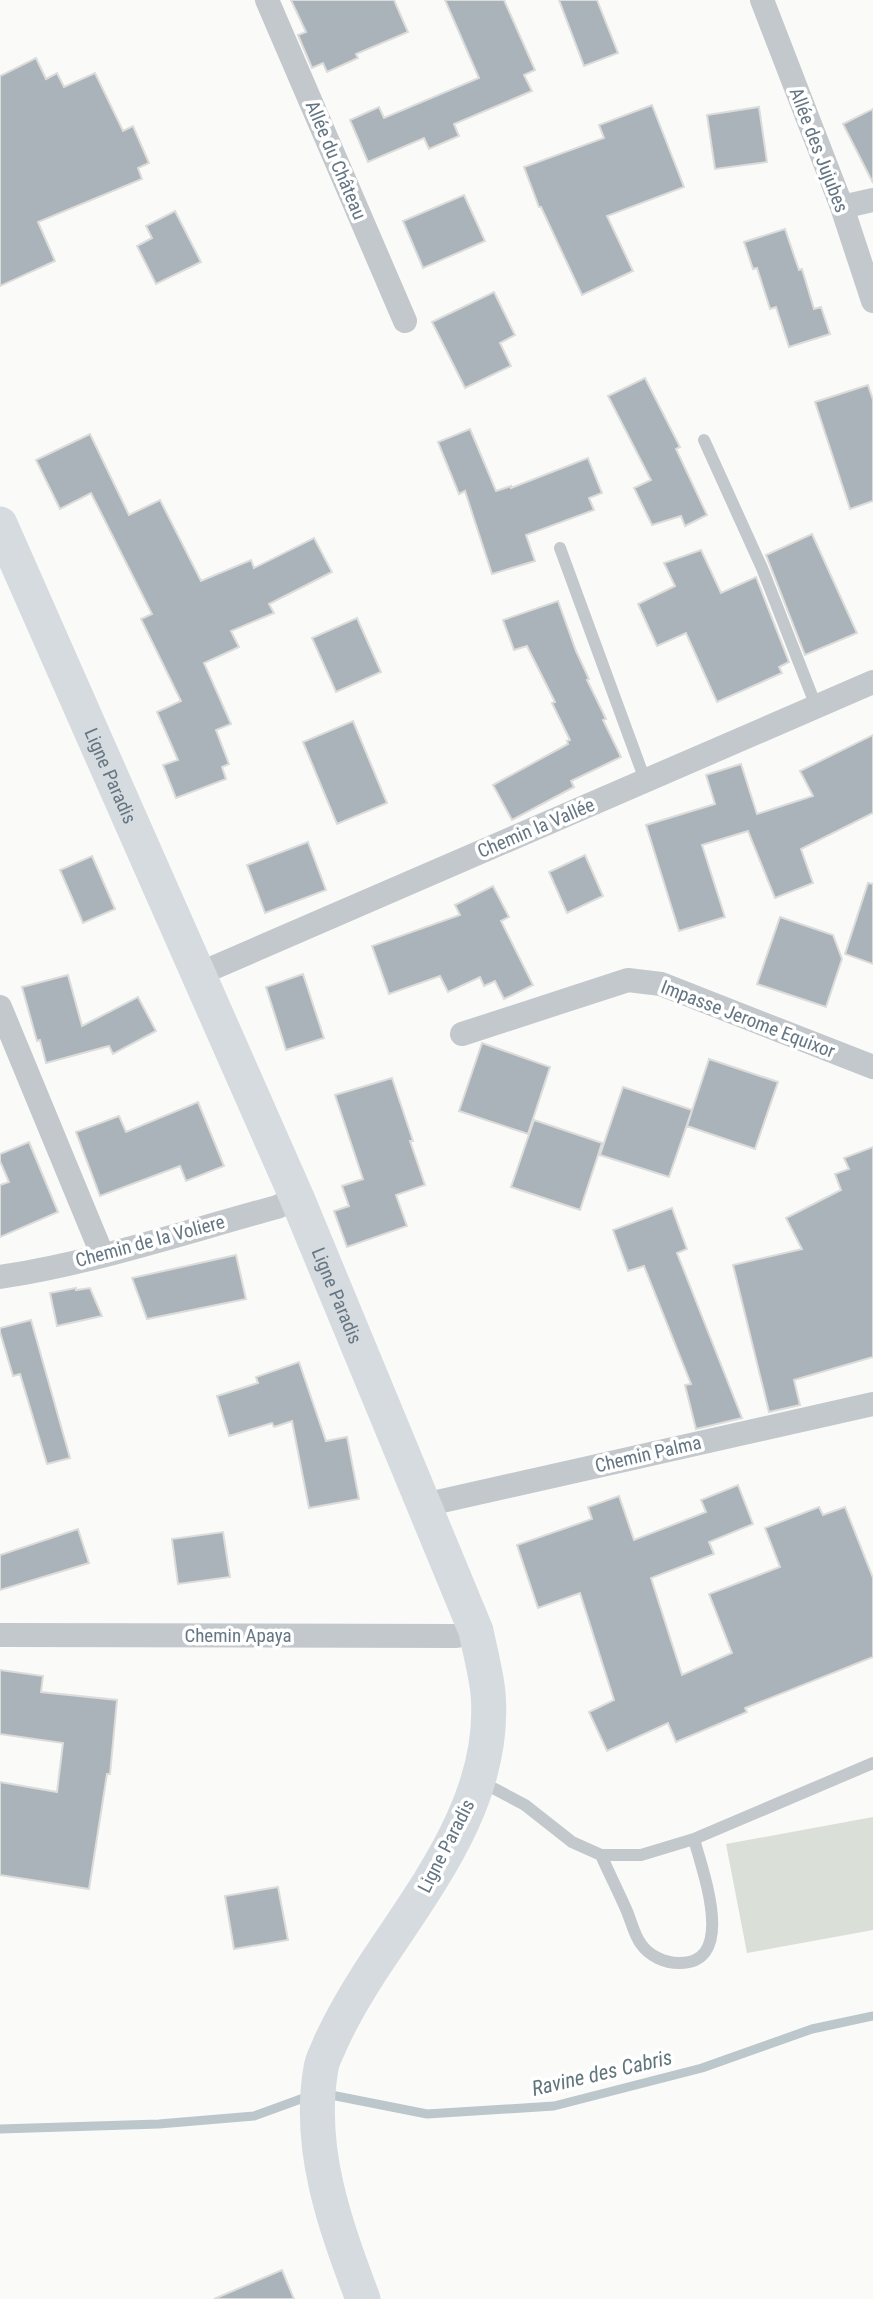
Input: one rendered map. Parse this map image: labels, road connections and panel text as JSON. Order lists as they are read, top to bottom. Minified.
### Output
{"streets":{"main road":["Ligne Paradis"],"street":["Allée des Jujubes","Allée du Château","Chemin la Vallée","Impasse Jerome Equixor","Chemin de la Voliere","Chemin Palma","Chemin Apaya"]},"crossings":[["Ligne Paradis","Chemin la Vallée"],["Ligne Paradis","Chemin de la Voliere"],["Ligne Paradis","Chemin Palma"],["Ligne Paradis","Chemin Apaya"]],"water":["Ravine des Cabris"]}
